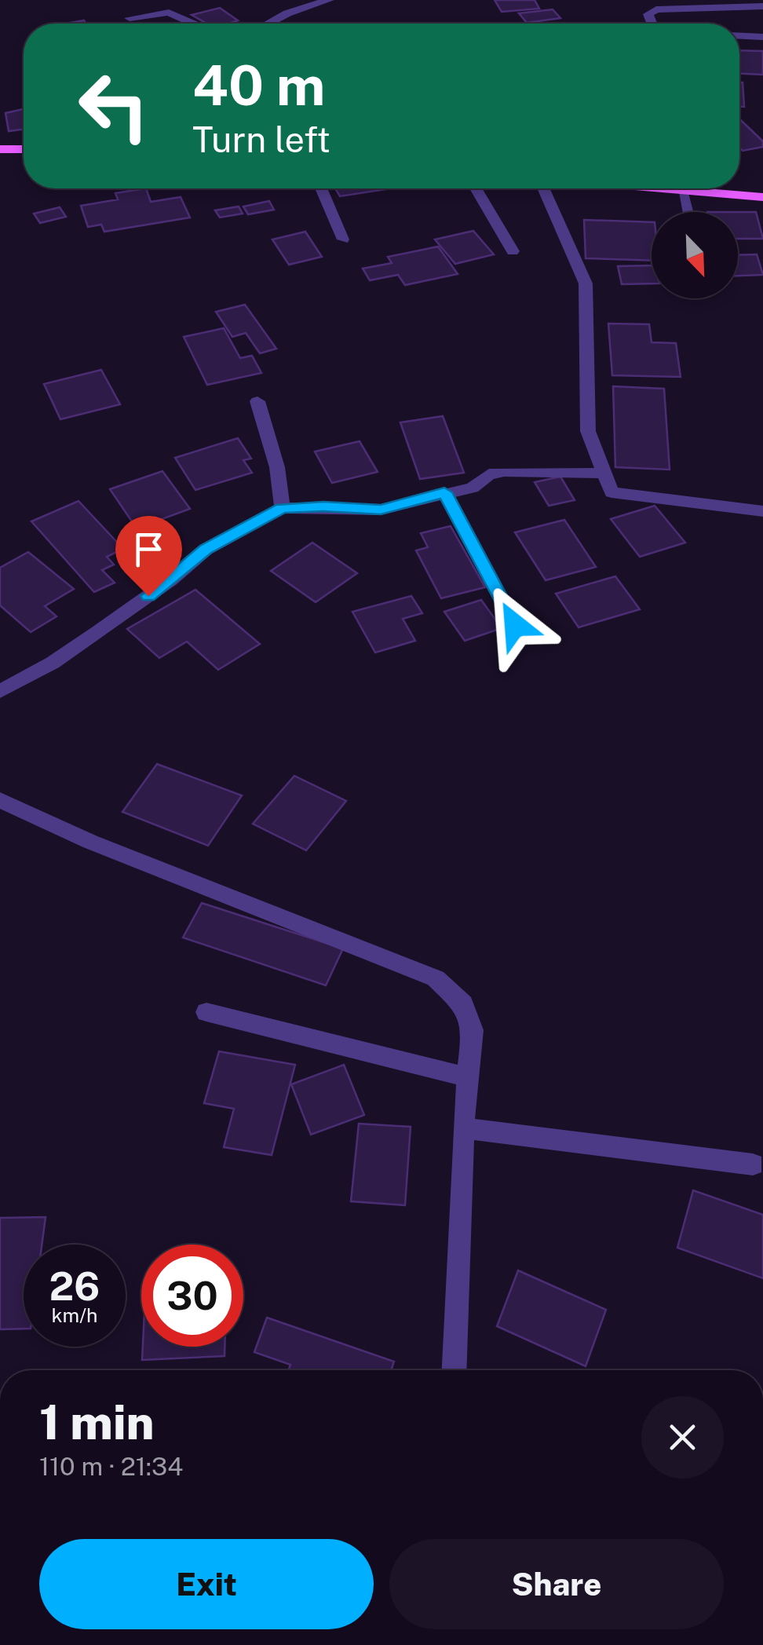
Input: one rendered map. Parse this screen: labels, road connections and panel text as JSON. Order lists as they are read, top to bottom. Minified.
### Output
{"north":"bottom right","page":{"turn":["40 m","Turn left"],"speed":"26 km/h","limit":"30","heading":["1 min","110 m · 21:34"],"buttons":["Exit","Share"]}}
